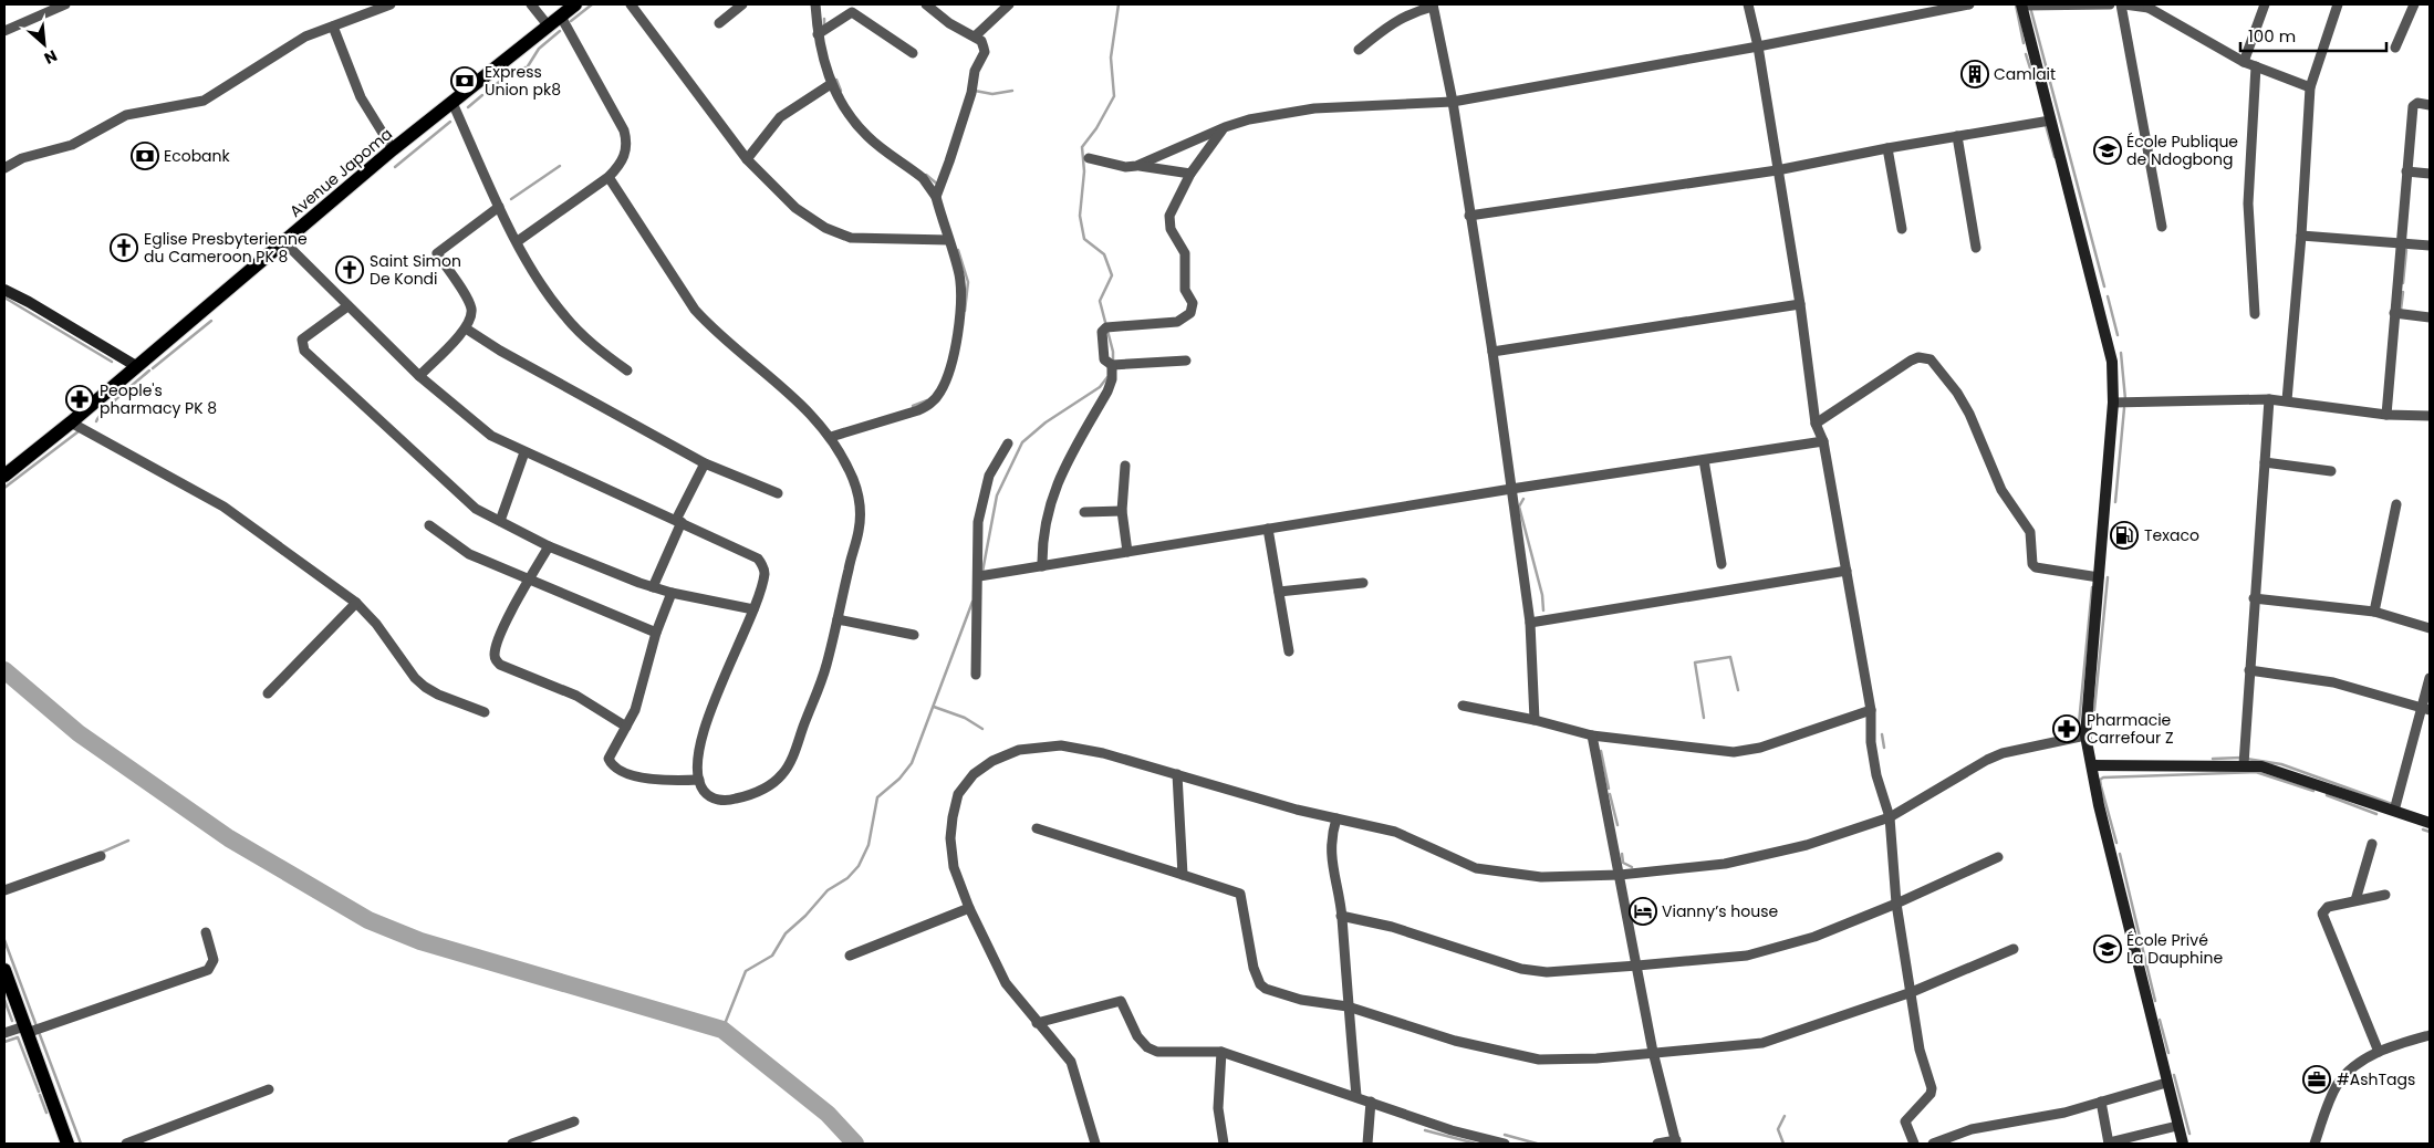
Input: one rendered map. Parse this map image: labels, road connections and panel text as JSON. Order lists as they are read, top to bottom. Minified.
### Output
{"streets":{"main road":["Avenue Japoma"]},"places":{"building":["Camlait"],"bank":["Express Union pk8","Ecobank"],"school or university":["École Publique de Ndogbong","École Privé La Dauphine"],"church":["Eglise Presbyterienne du Cameroon PK 8","Saint Simon De Kondi"],"pharmacy":["People's pharmacy PK 8","Pharmacie Carrefour Z"],"fuel station":["Texaco"],"hotel":["Vianny’s house"],"office":["#AshTags"]},"scale_bar":"100 m","north":"bottom right"}
